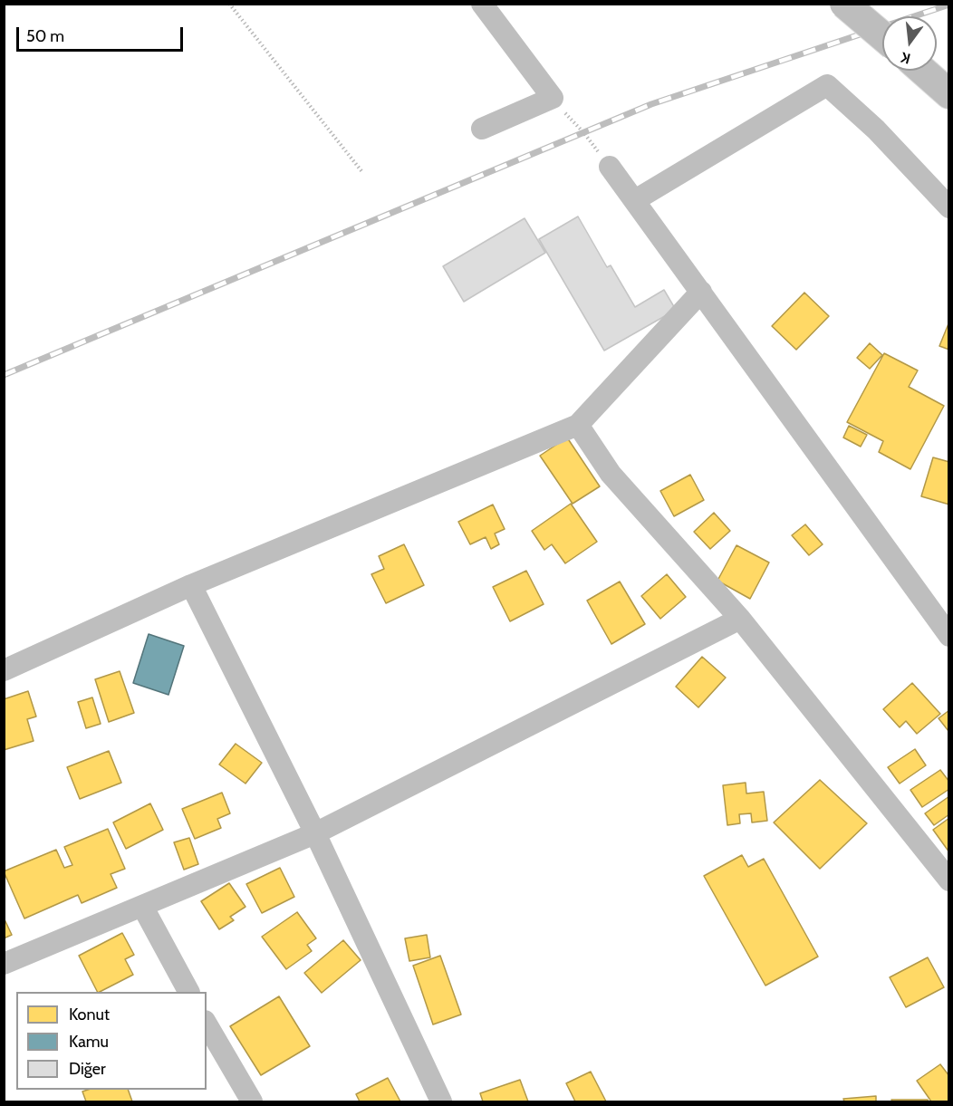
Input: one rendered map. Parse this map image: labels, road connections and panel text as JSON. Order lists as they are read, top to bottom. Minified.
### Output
{"legend":["Konut","Kamu","Diğer"],"scale_bar":"50 m","north":"bottom"}
